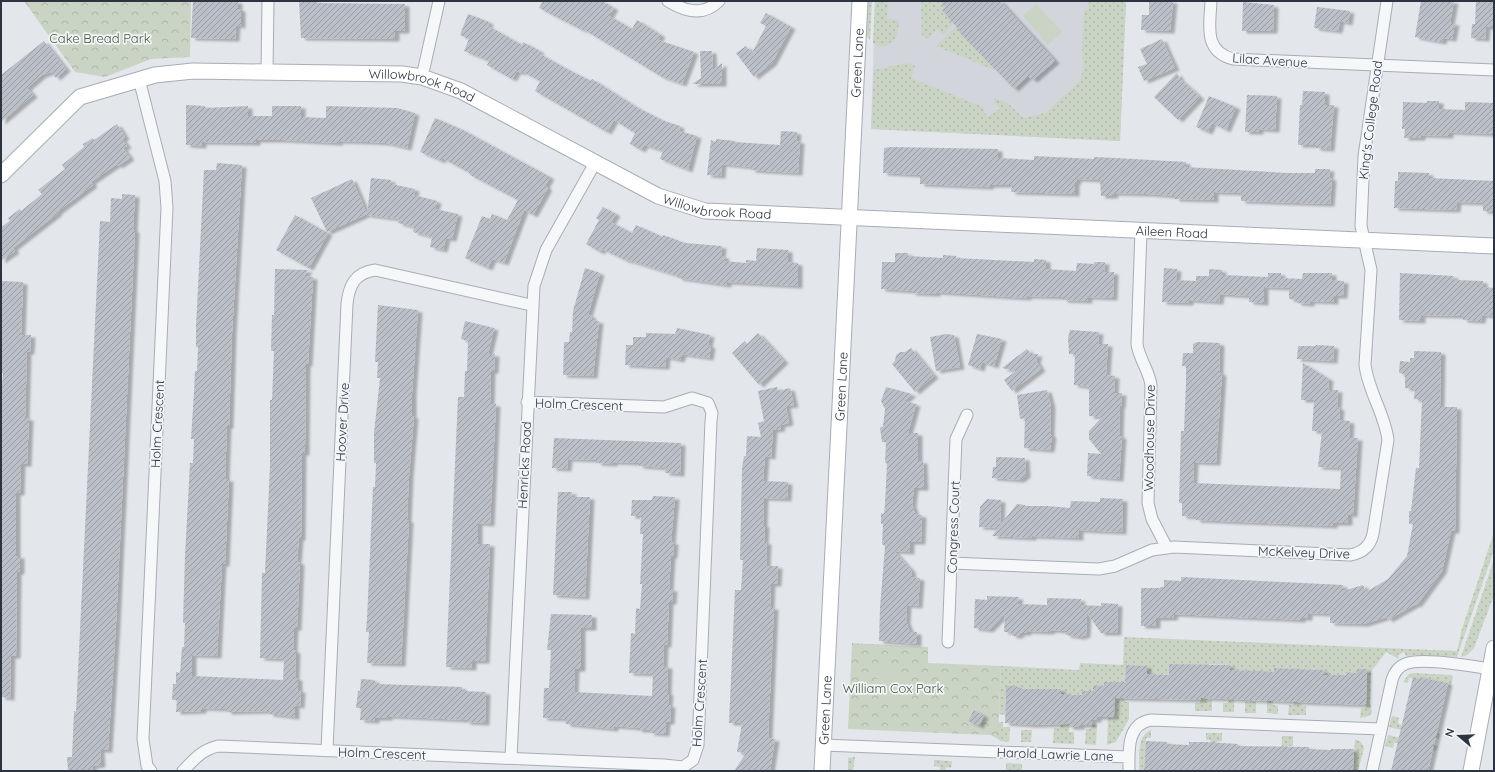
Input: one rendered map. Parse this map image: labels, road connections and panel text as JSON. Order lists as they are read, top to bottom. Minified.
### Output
{"streets":{"street":["Lilac Avenue","Green Lane","Willowbrook Road","King's College Road","Aileen Road","Holm Crescent","Hoover Drive","Woodhouse Drive","Henricks Road","Congress Court","McKelvey Drive","Harold Lawrie Lane"]},"crossings":[["Lilac Avenue","King's College Road"],["Green Lane","Willowbrook Road"],["Green Lane","Aileen Road"],["Green Lane","Harold Lawrie Lane"],["Willowbrook Road","Aileen Road"],["Willowbrook Road","Holm Crescent"],["Willowbrook Road","Henricks Road"],["King's College Road","Aileen Road"],["King's College Road","McKelvey Drive"],["Aileen Road","Woodhouse Drive"],["Aileen Road","McKelvey Drive"],["Holm Crescent","Hoover Drive"],["Holm Crescent","Henricks Road"],["Hoover Drive","Henricks Road"],["Woodhouse Drive","McKelvey Drive"],["Congress Court","McKelvey Drive"]],"parks":["Cake Bread Park","William Cox Park"],"north":"left"}
